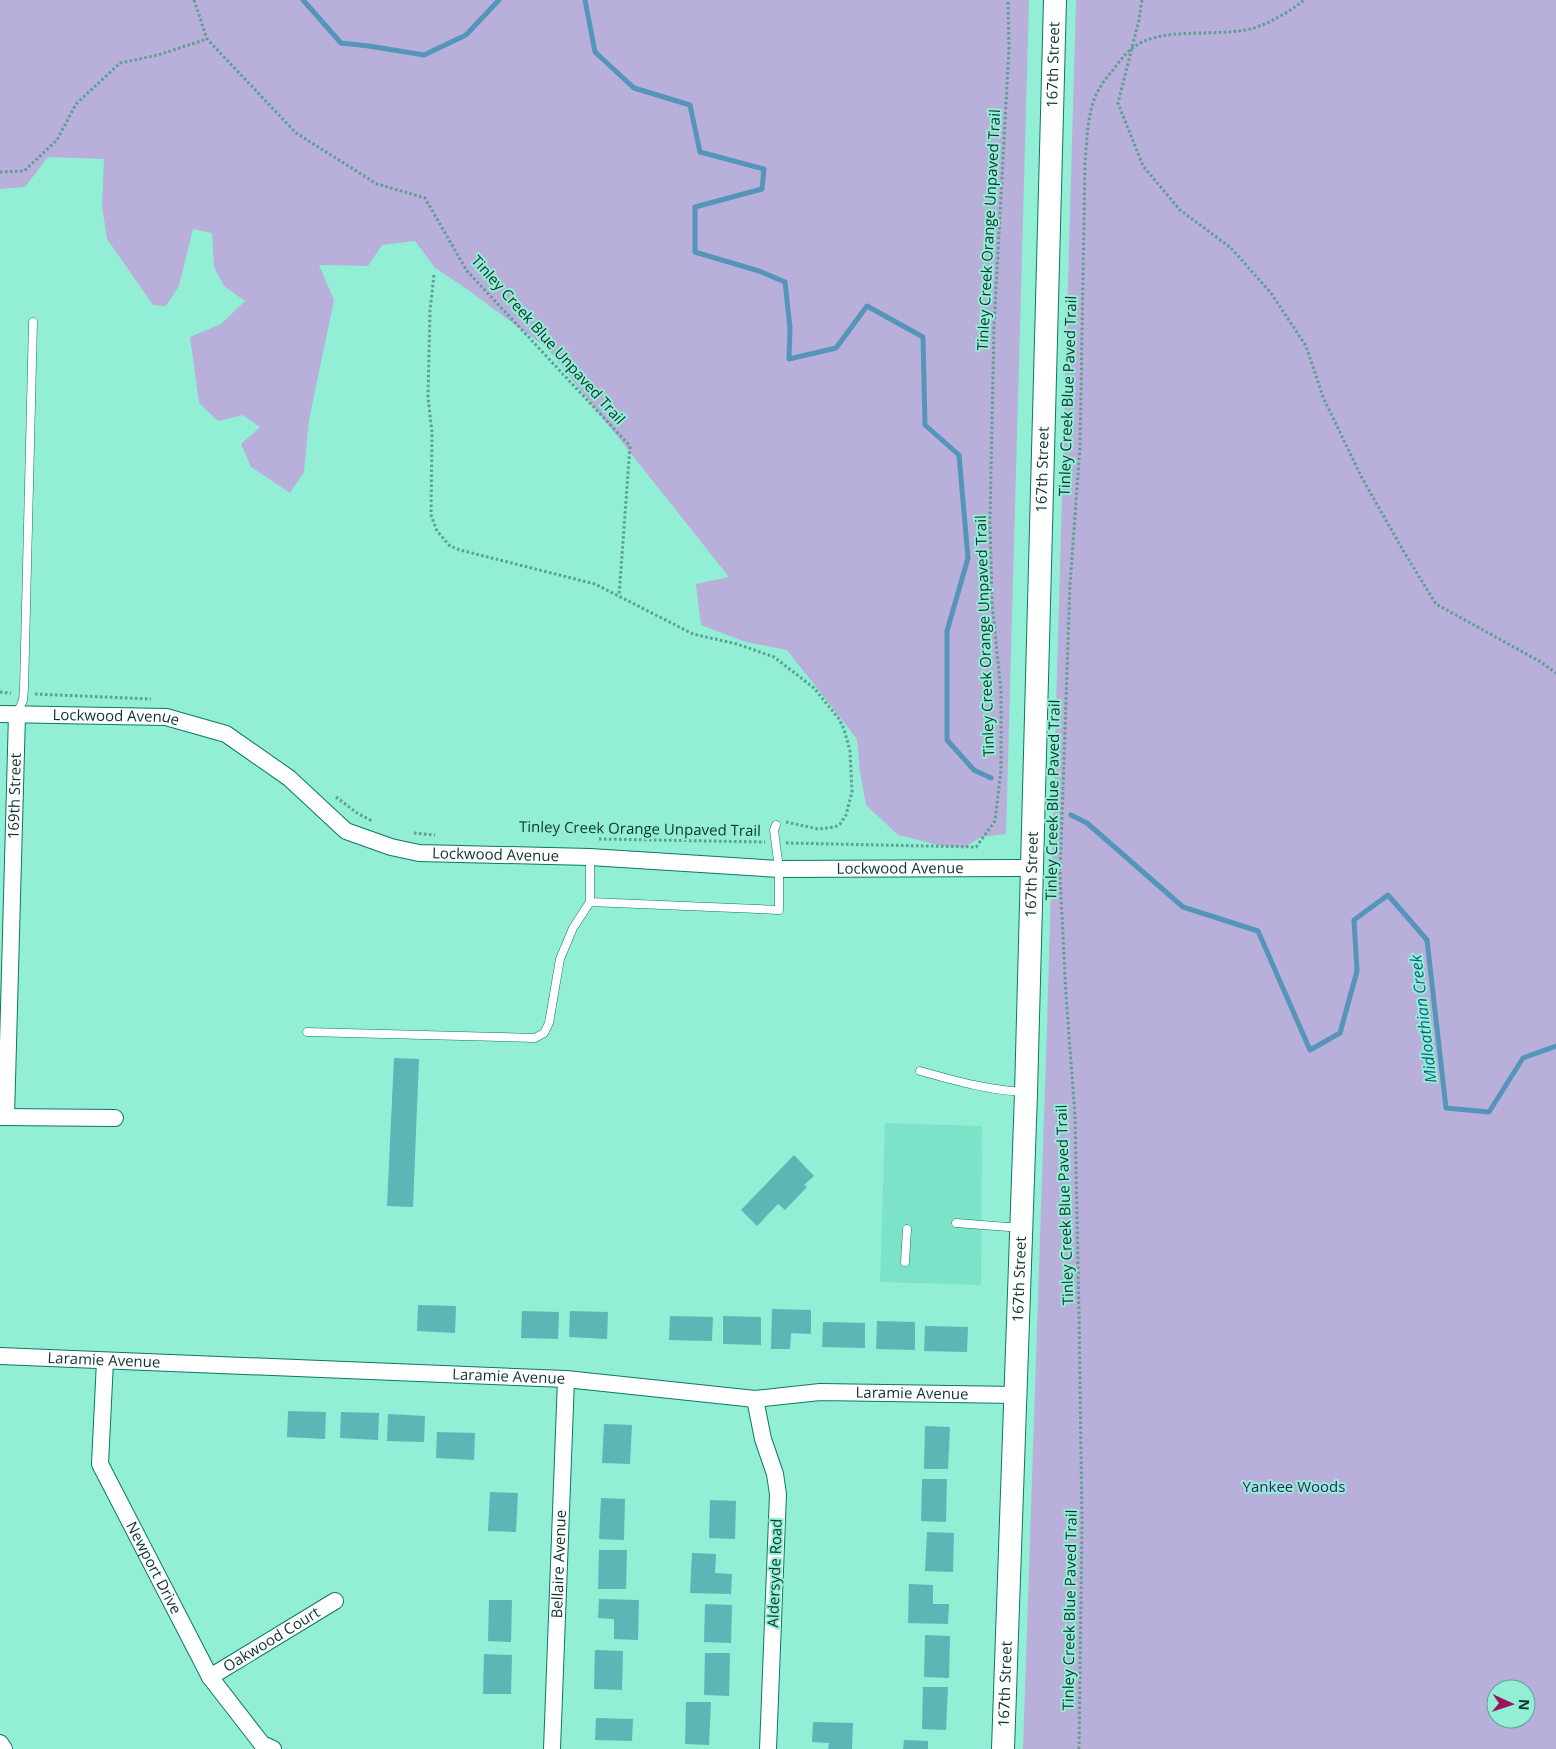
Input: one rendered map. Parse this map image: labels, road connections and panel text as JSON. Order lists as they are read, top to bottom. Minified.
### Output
{"streets":{"main road":["167th Street"],"street":["Lockwood Avenue","169th Street","Laramie Avenue","Bellaire Avenue","Newport Drive","Aldersyde Road","Oakwood Court"],"path":["Tinley Creek Orange Unpaved Trail","Tinley Creek Blue Unpaved Trail","Tinley Creek Blue Paved Trail"]},"crossings":[["167th Street","Lockwood Avenue"],["167th Street","Laramie Avenue"],["Lockwood Avenue","169th Street"],["Laramie Avenue","Bellaire Avenue"],["Laramie Avenue","Newport Drive"],["Laramie Avenue","Aldersyde Road"],["Newport Drive","Oakwood Court"]],"water":["Midloathian Creek"],"parks":["Yankee Woods"],"north":"right"}
